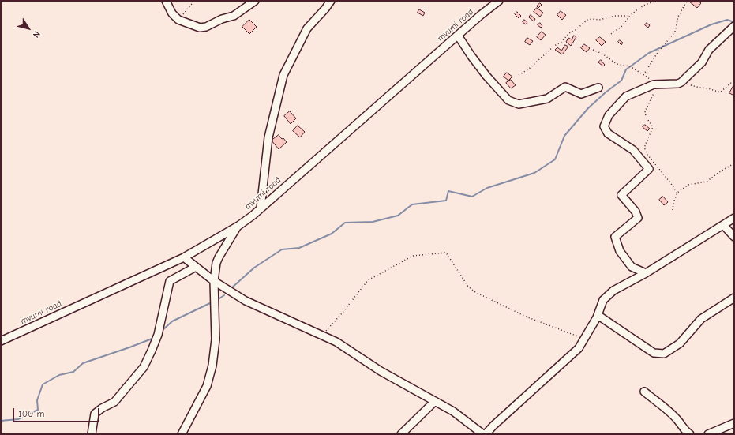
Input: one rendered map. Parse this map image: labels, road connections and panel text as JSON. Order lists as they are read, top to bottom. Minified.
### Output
{"streets":{"street":["mvumi road"]},"scale_bar":"100 m","north":"bottom right"}
